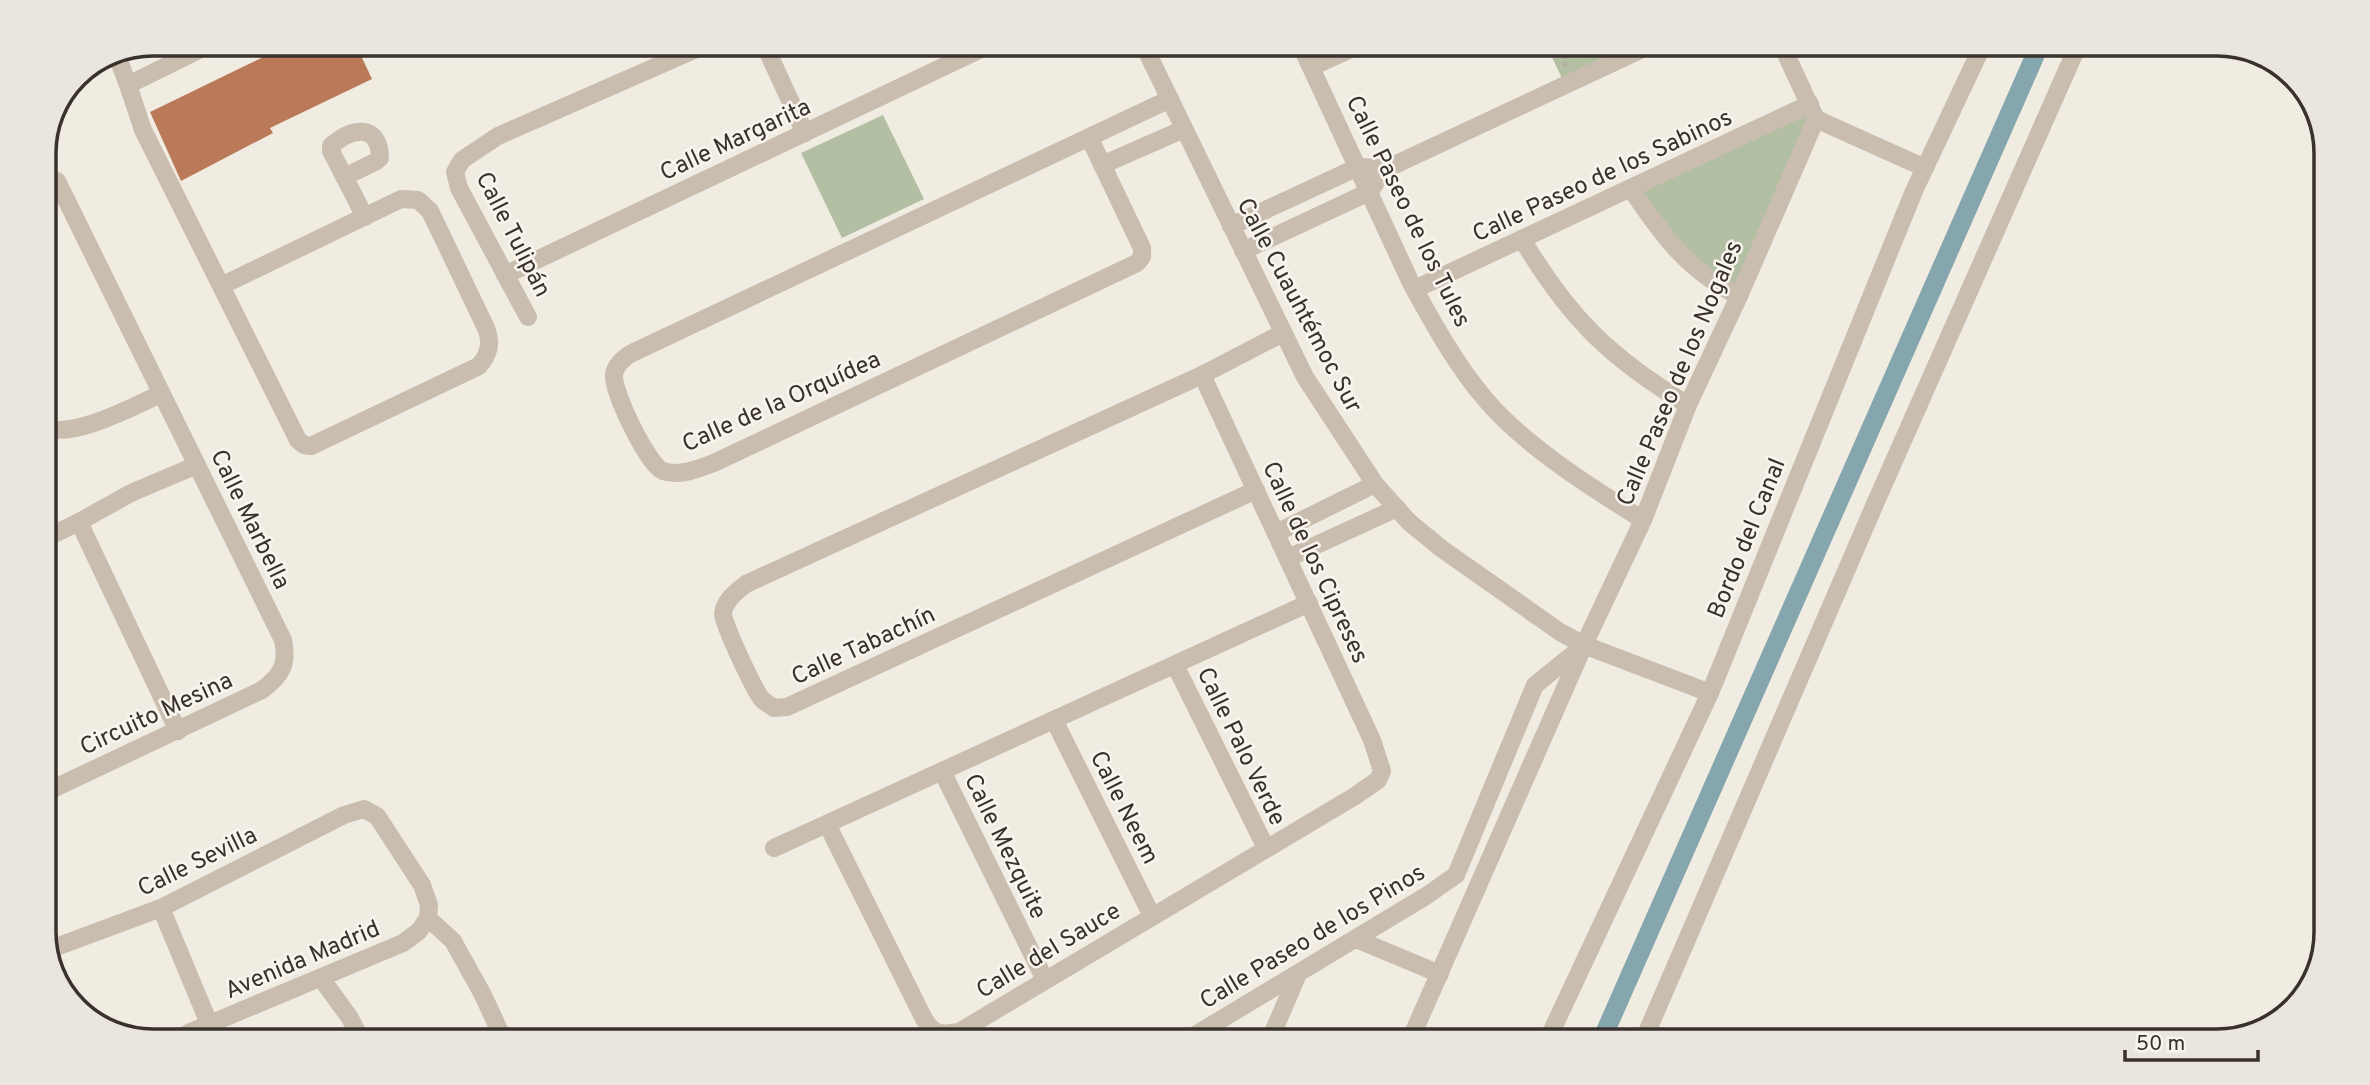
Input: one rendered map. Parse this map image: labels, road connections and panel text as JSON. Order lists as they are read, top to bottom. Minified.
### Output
{"streets":{"street":["Calle Margarita","Calle Paseo de los Sabinos","Calle Paseo de los Tules","Calle Tulipán","Calle Cuauhtémoc Sur","Calle Paseo de los Nogales","Calle de la Orquídea","Calle Marbella","Bordo del Canal","Calle de los Cipreses","Calle Tabachín","Circuito Mesina","Calle Palo Verde","Calle Neem","Calle Mezquite","Calle Sevilla","Calle Paseo de los Pinos","Calle del Sauce","Avenida Madrid"]},"crossings":[["Calle Margarita","Calle Tulipán"],["Calle Paseo de los Sabinos","Calle Paseo de los Tules"],["Calle Paseo de los Sabinos","Calle Paseo de los Nogales"],["Calle Paseo de los Tules","Calle Paseo de los Nogales"],["Calle Cuauhtémoc Sur","Calle Paseo de los Nogales"],["Calle Cuauhtémoc Sur","Calle de la Orquídea"],["Calle Cuauhtémoc Sur","Bordo del Canal"],["Calle Paseo de los Nogales","Calle Paseo de los Pinos"],["Calle Marbella","Circuito Mesina"],["Calle de los Cipreses","Calle Tabachín"],["Calle de los Cipreses","Calle del Sauce"],["Calle Palo Verde","Calle del Sauce"],["Calle Neem","Calle del Sauce"],["Calle Mezquite","Calle del Sauce"],["Calle Sevilla","Avenida Madrid"]],"scale_bar":"50 m"}
